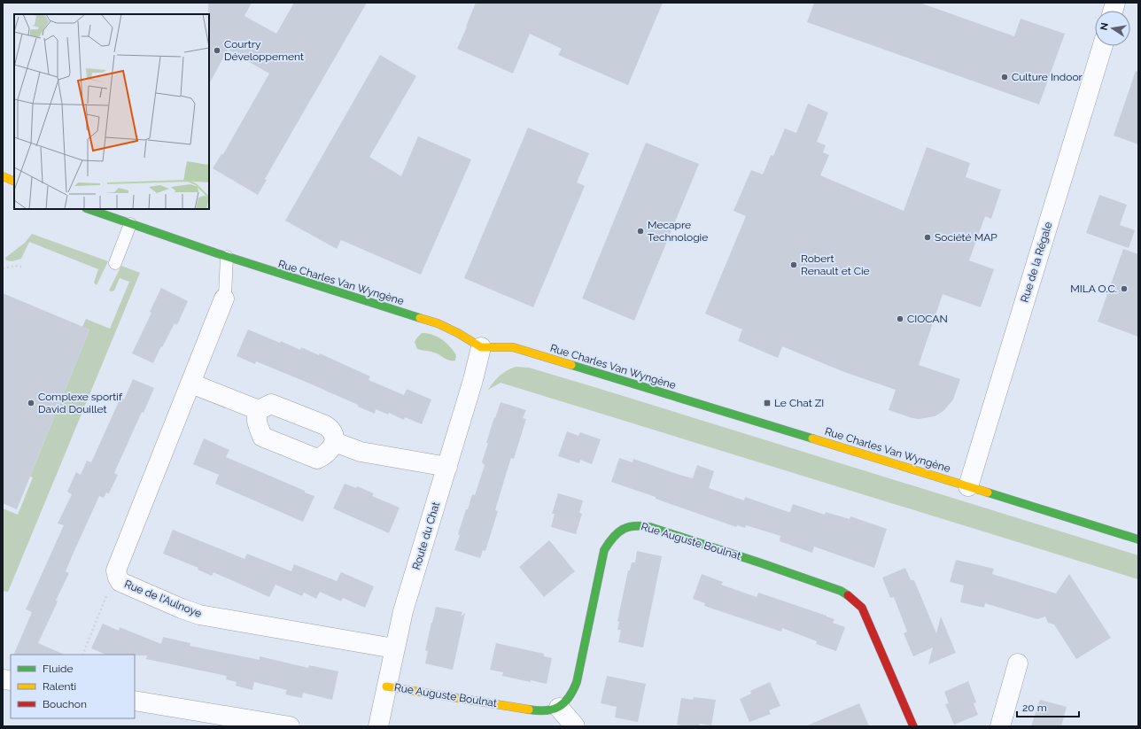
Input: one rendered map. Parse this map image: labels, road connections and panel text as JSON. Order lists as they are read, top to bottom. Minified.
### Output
{"streets":{"street":["Rue de la Régale","Rue Charles Van Wyngène","Route du Chat","Rue Auguste Boulnat","Rue de l'Aulnoye"]},"crossings":[["Rue de la Régale","Rue Charles Van Wyngène"],["Rue Charles Van Wyngène","Route du Chat"],["Rue Charles Van Wyngène","Rue de l'Aulnoye"],["Route du Chat","Rue Auguste Boulnat"],["Route du Chat","Rue de l'Aulnoye"]],"places":{"other":["Courtry Développement","Culture Indoor","Mecapre Technologie","Société MAP","Robert Renault et Cie","MILA O.C.","CIOCAN","Complexe sportif David Douillet"],"transit":["Le Chat ZI"]},"legend":["Fluide","Ralenti","Bouchon"],"scale_bar":"20 m","north":"left"}
